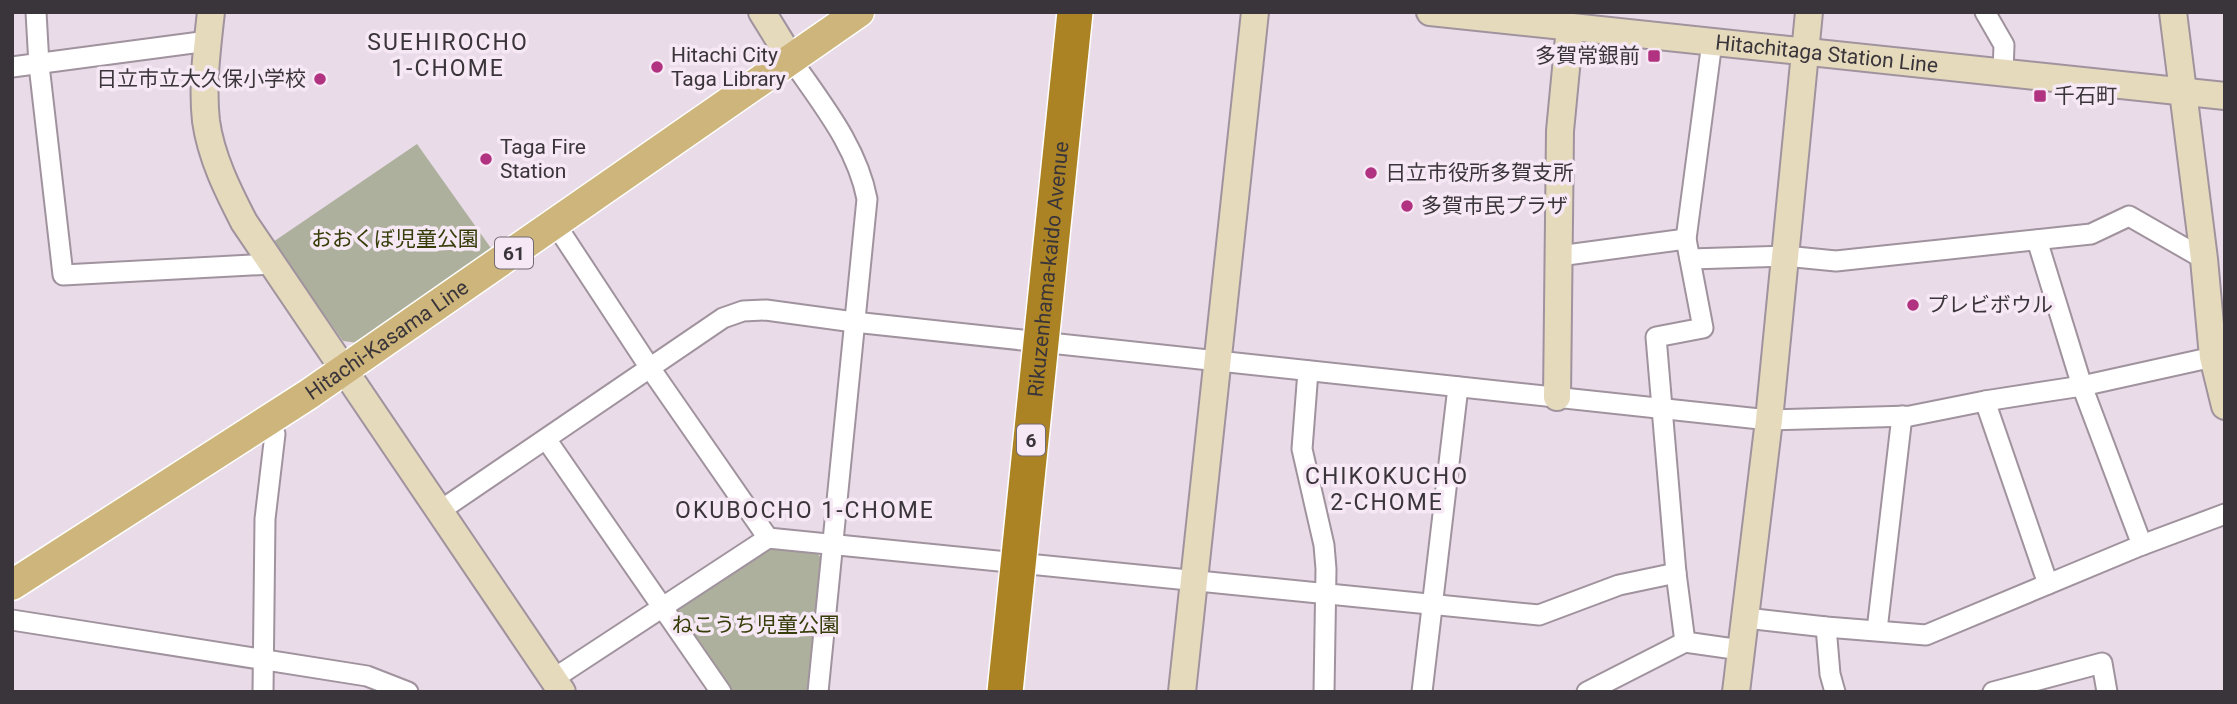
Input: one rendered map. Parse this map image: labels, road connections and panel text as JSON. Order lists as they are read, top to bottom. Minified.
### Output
{"streets":{"highway":["Rikuzenhama-kaido Avenue","6"],"main road":["61","Hitachi-Kasama Line"],"street":["Hitachitaga Station Line"]},"districts":["SUEHIROCHO 1-CHOME","CHIKOKUCHO 2-CHOME","OKUBOCHO 1-CHOME"],"parks":["おおくぼ児童公園","ねこうち児童公園"],"places":{"transit":["多賀常銀前","千石町"],"other":["Hitachi City Taga Library","日立市立大久保小学校","Taga Fire Station","日立市役所多賀支所","多賀市民プラザ","プレビボウル"]}}
